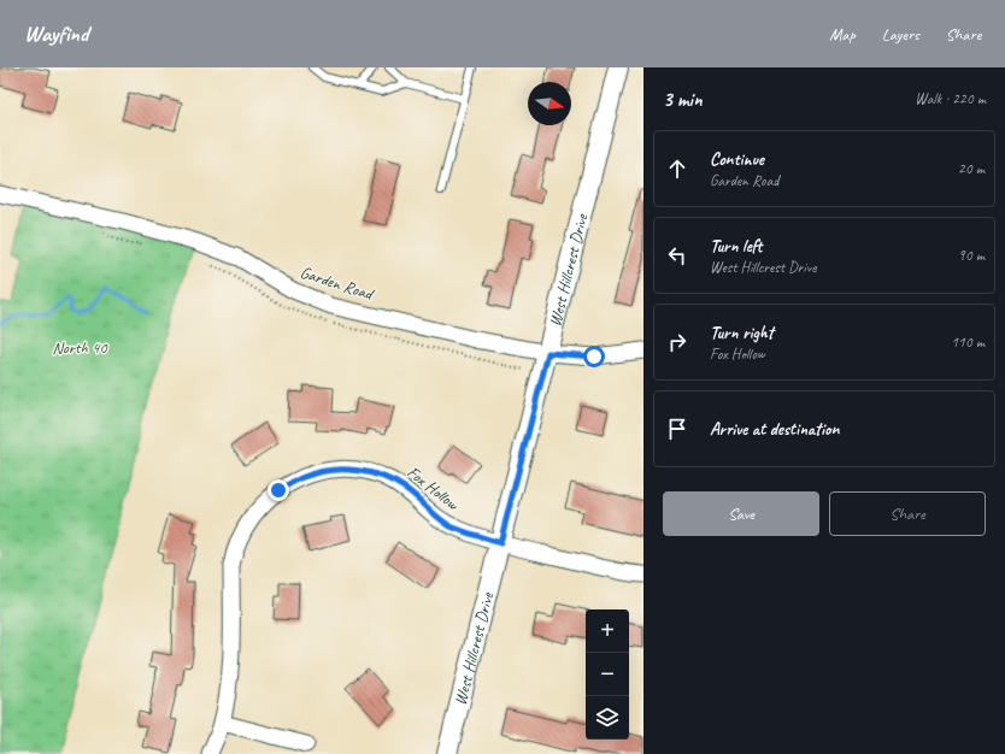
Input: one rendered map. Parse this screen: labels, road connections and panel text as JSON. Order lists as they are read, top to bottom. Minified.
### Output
{"streets":{"street":["West Hillcrest Drive","Garden Road","Fox Hollow"]},"crossings":[["West Hillcrest Drive","Garden Road"],["West Hillcrest Drive","Fox Hollow"]],"parks":["North 40"],"north":"right","page":{"header":"Wayfind","nav":["Map","Layers","Share"],"heading":["3 min","Walk · 220 m"],"list":[["Continue","Garden Road","20 m"],["Turn left","West Hillcrest Drive","90 m"],["Turn right","Fox Hollow","110 m"],"Arrive at destination"],"buttons":["Save","Share"],"map_buttons":["+","−"]}}
